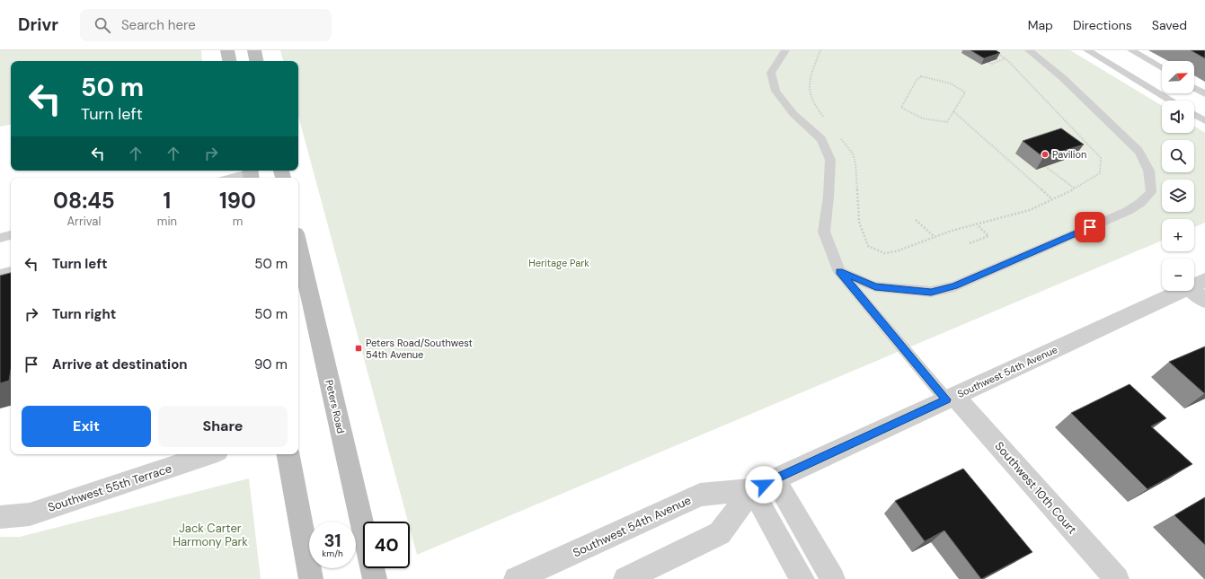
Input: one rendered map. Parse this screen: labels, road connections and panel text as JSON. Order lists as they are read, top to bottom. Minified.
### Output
{"streets":{"main road":["Peters Road"],"street":["Southwest 54th Avenue","Southwest 55th Terrace","Southwest 10th Court"]},"crossings":[["Southwest 54th Avenue","Southwest 10th Court"]],"parks":["Heritage Park","Jack Carter Harmony Park"],"places":{"other":["Pavilion"],"transit":["Peters Road/Southwest 54th Avenue"]},"north":"top right","page":{"header":"Drivr","search":"Search here","nav":["Map","Directions","Saved"],"map_buttons":["+","−"],"turn":["50 m","Turn left"],"eta":["08:45","Arrival","1","min","190","m"],"list":[{"name":"Turn left","value":"50 m"},{"name":"Turn right","value":"50 m"},{"name":"Arrive at destination","value":"90 m"}],"buttons":["Exit","Share"],"speed":"31 km/h","limit":"40"}}
